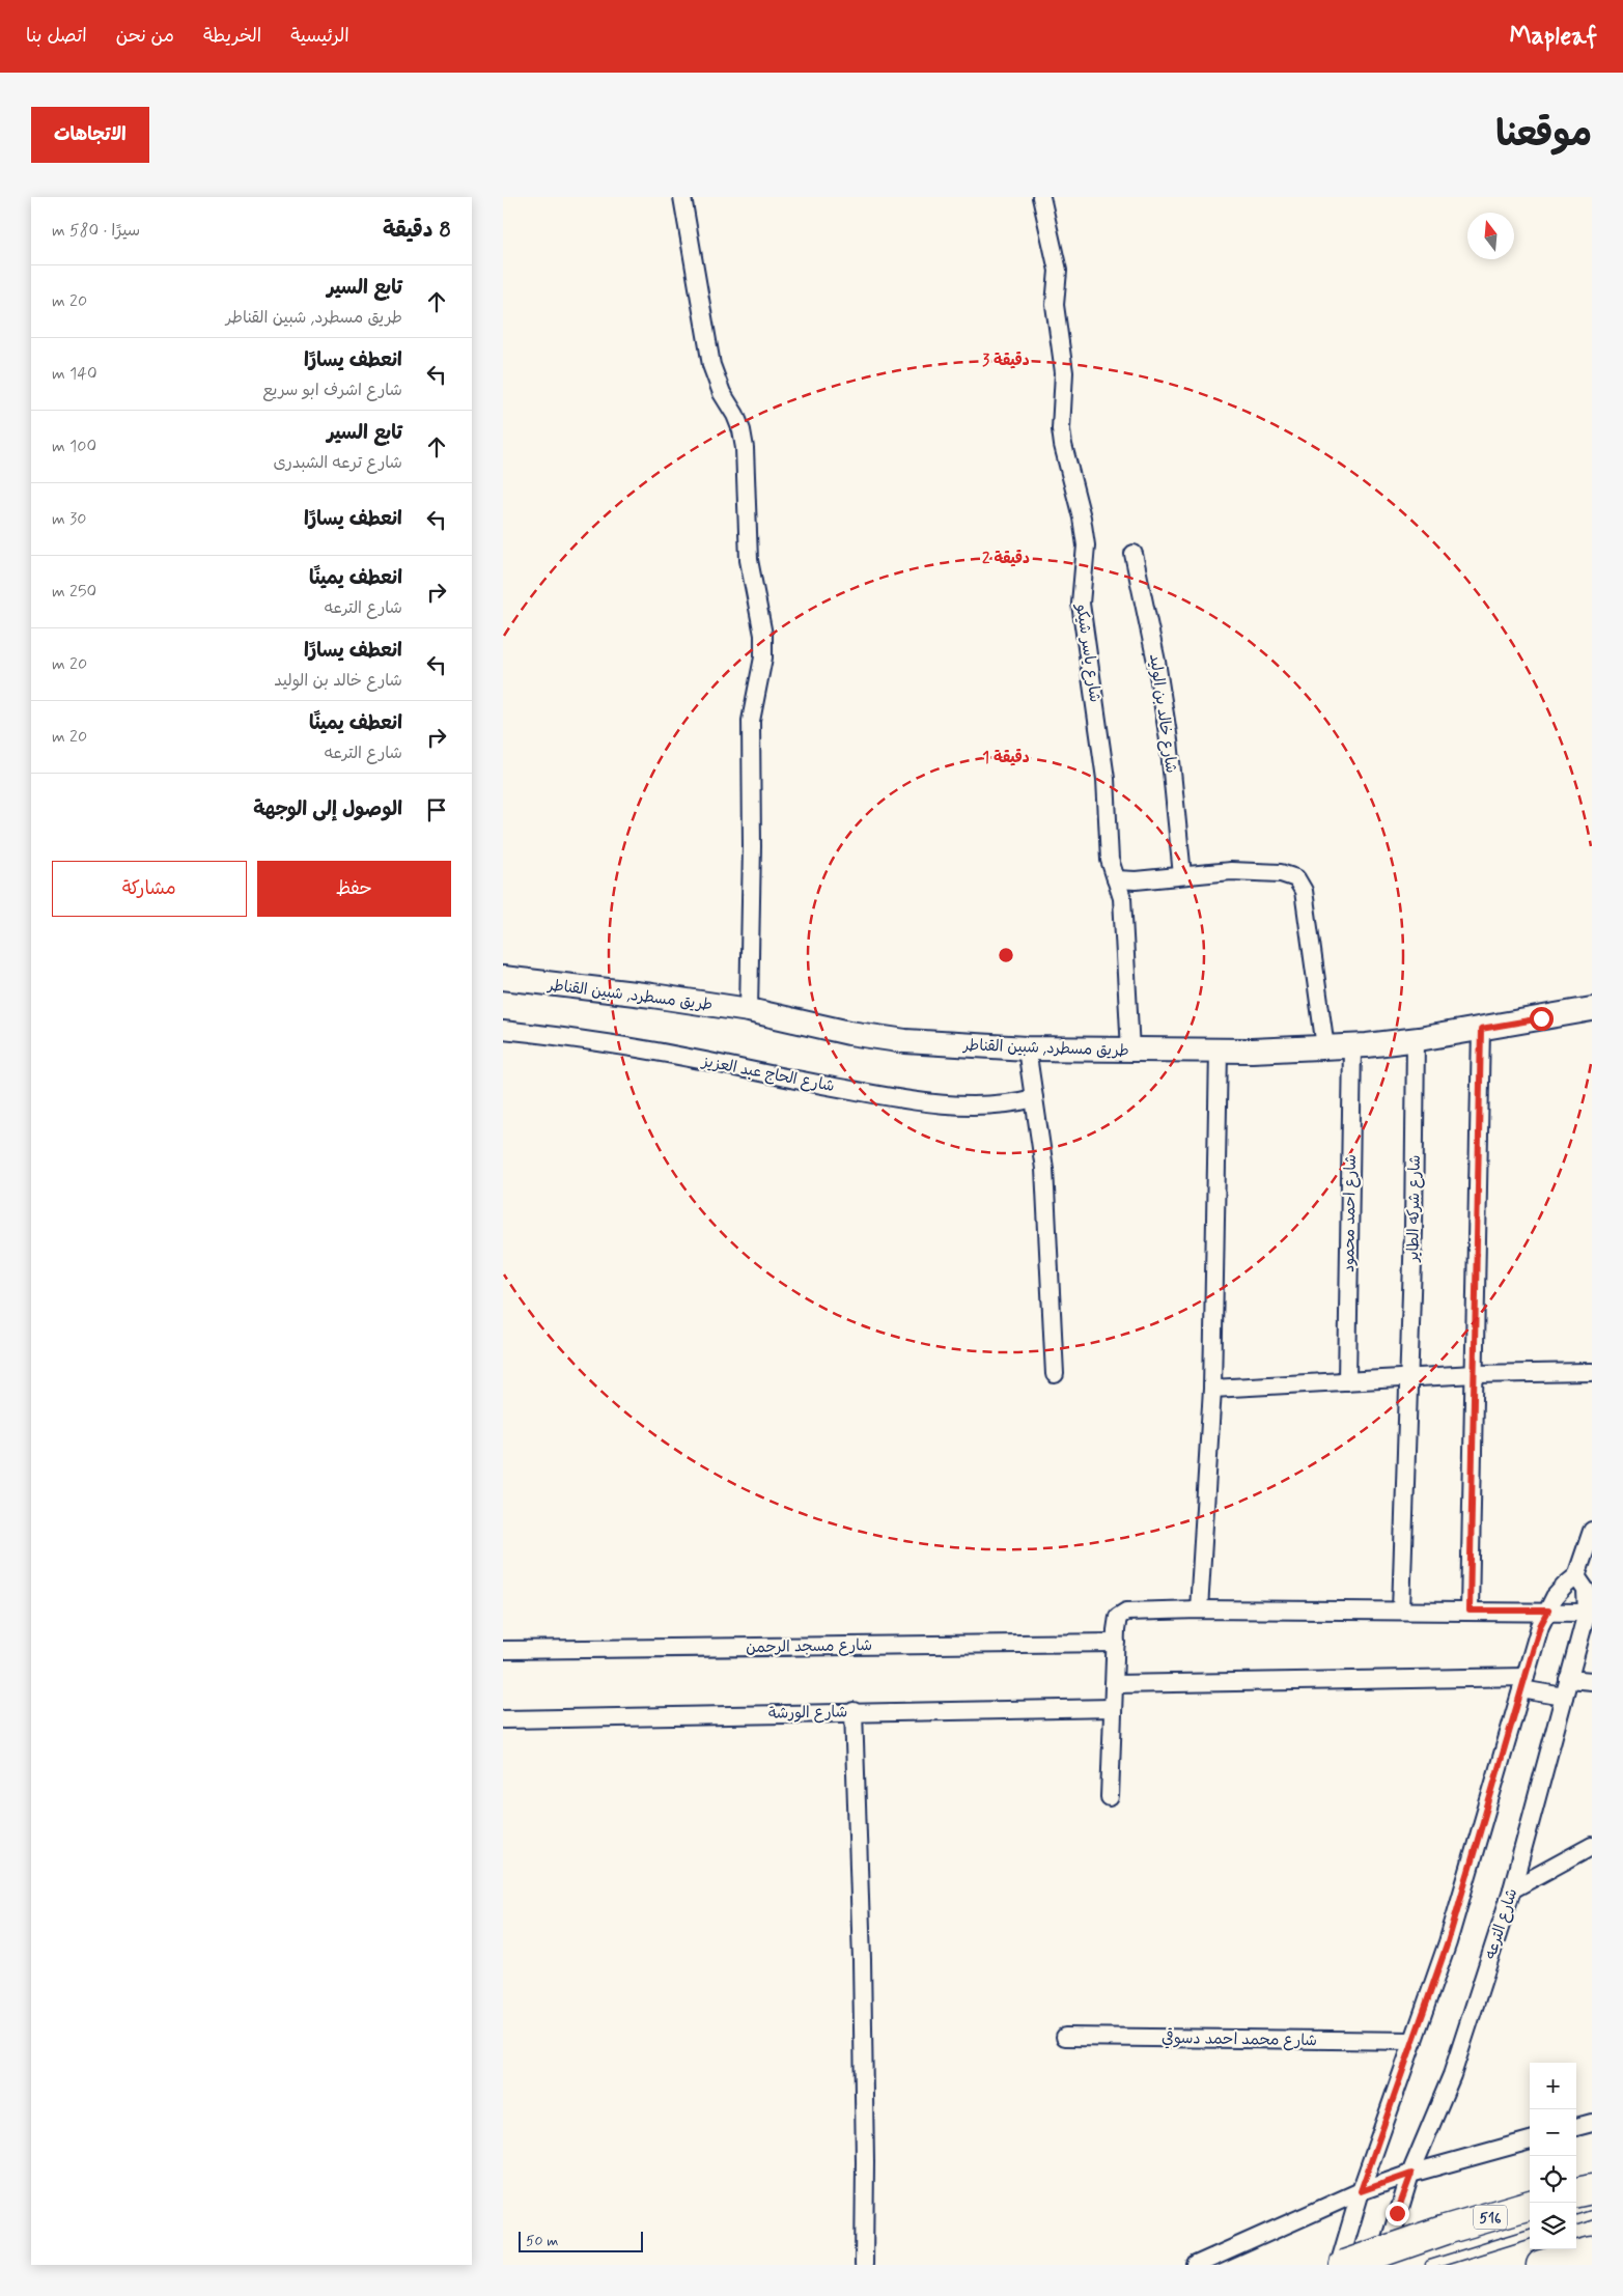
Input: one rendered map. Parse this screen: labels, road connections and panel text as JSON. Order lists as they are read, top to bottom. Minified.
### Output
{"streets":{"highway":["516"],"main road":["طريق مسطرد, شبين القناطر"],"street":["شارع ياسر شيكو","شارع خالد بن الوليد","شارع الحاج عبد العزيز","شارع شركه الطاير","شارع احمد محمود","شارع مسجد الرحمن","شارع الورشة","شارع الترعه","شارع محمد احمد دسوقي"]},"crossings":[["شارع ياسر شيكو","طريق مسطرد, شبين القناطر"],["طريق مسطرد, شبين القناطر","شارع شركه الطاير"],["طريق مسطرد, شبين القناطر","شارع احمد محمود"]],"scale_bar":"50 m","north":"top","page":{"header":"Mapleaf","nav":["الرئيسية","الخريطة","من نحن","اتصل بنا"],"title":"موقعنا","buttons":["الاتجاهات",["حفظ","مشاركة"]],"heading":["8 دقيقة","سيرًا · 580 m"],"list":[["تابع السير","طريق مسطرد, شبين القناطر","20 m"],["انعطف يسارًا","شارع اشرف ابو سريع","140 m"],["تابع السير","شارع ترعه الشبدرى","100 m"],["انعطف يسارًا","30 m"],["انعطف يمينًا","شارع الترعه","250 m"],["انعطف يسارًا","شارع خالد بن الوليد","20 m"],["انعطف يمينًا","شارع الترعه","20 m"],"الوصول إلى الوجهة"],"map_buttons":["+","−"],"scale":"50 m"},"rings":["3 دقيقة","2 دقيقة","1 دقيقة"]}
